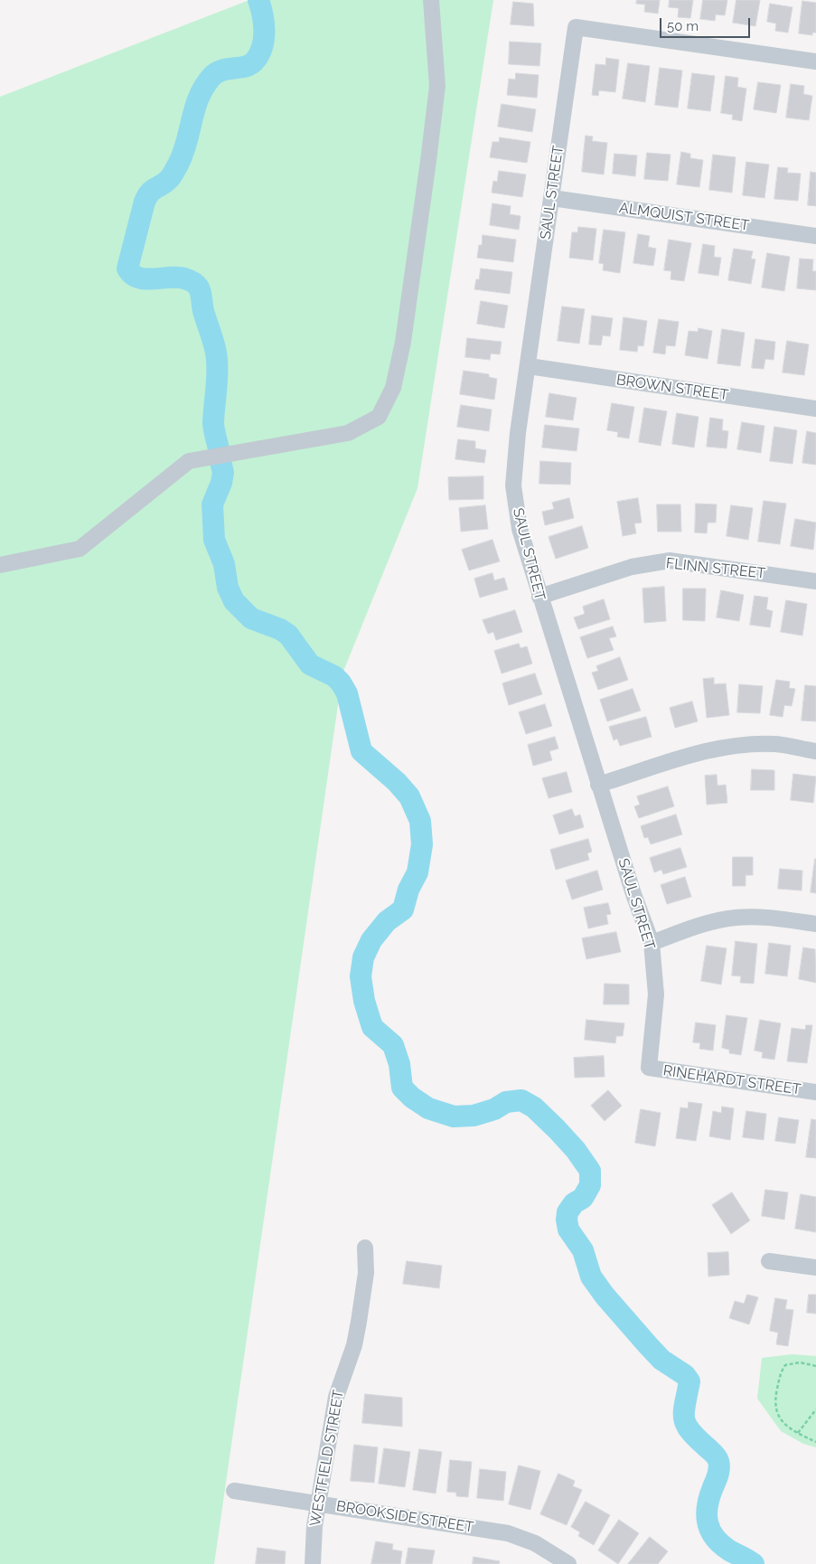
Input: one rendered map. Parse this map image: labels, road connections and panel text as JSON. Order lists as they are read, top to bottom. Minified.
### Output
{"streets":{"street":["SAUL STREET","ALMQUIST STREET","BROWN STREET","FLINN STREET","RINEHARDT STREET","WESTFIELD STREET","BROOKSIDE STREET"]},"crossings":[["SAUL STREET","ALMQUIST STREET"],["SAUL STREET","BROWN STREET"],["SAUL STREET","FLINN STREET"],["SAUL STREET","RINEHARDT STREET"],["WESTFIELD STREET","BROOKSIDE STREET"]],"scale_bar":"50 m"}
